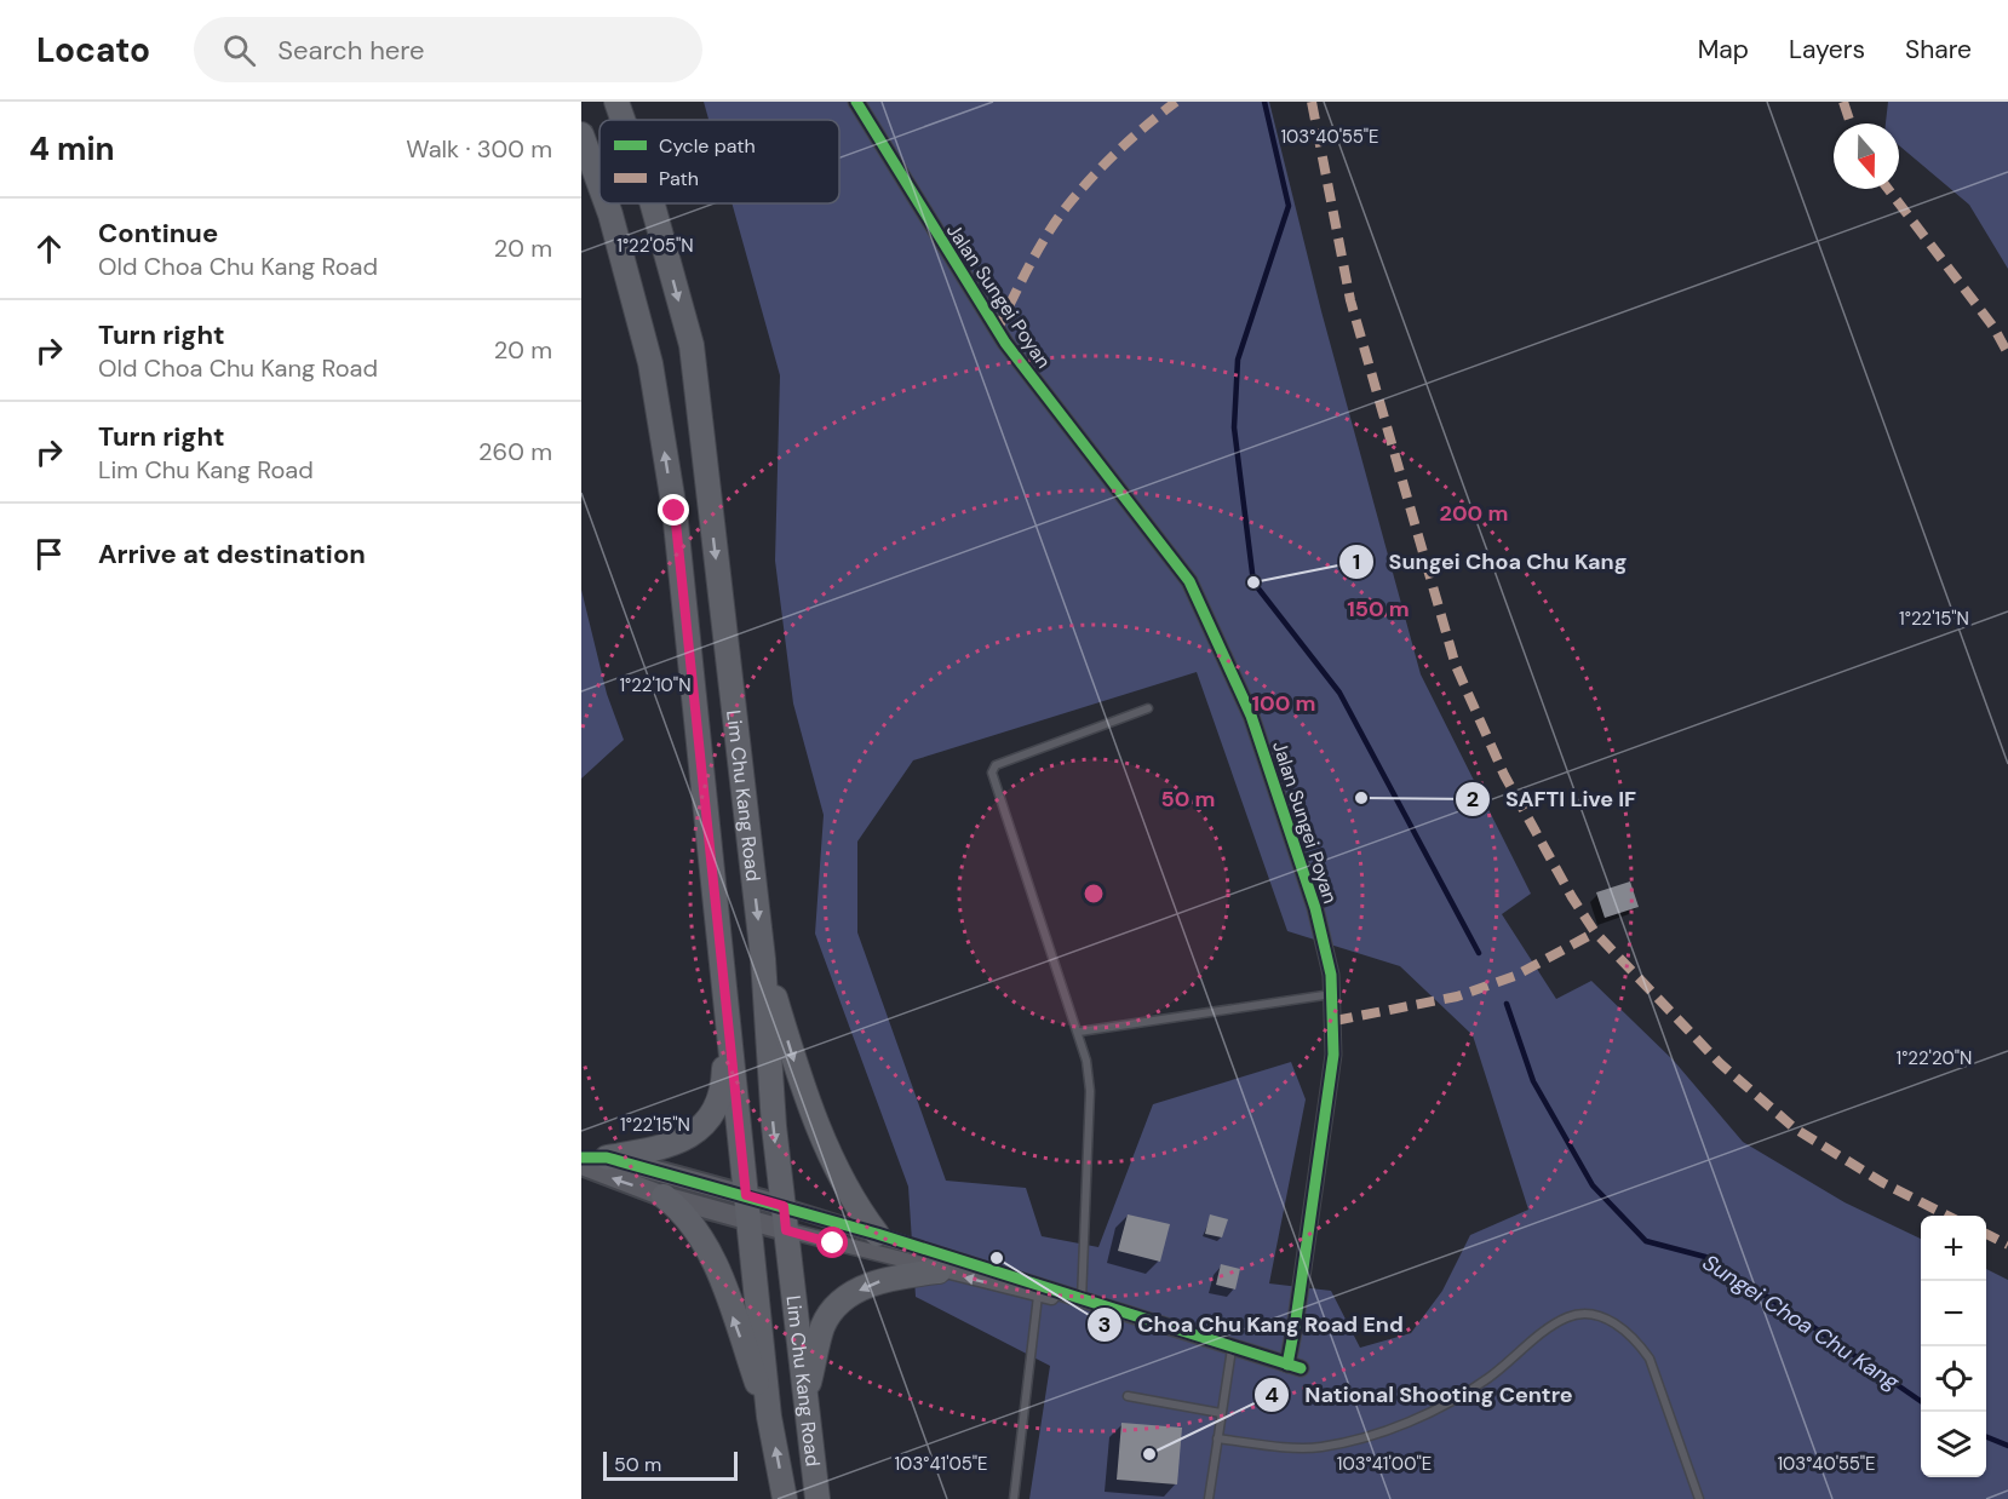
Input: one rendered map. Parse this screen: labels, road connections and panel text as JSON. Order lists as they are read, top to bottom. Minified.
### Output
{"streets":{"main road":["Lim Chu Kang Road"],"street":["Jalan Sungei Poyan"]},"water":["Sungei Choa Chu Kang"],"places":["Sungei Choa Chu Kang","SAFTI Live IF","Choa Chu Kang Road End","National Shooting Centre"],"legend":["Cycle path","Path"],"scale_bar":"50 m","north":"bottom","page":{"header":"Locato","search":"Search here","nav":["Map","Layers","Share"],"heading":["4 min","Walk · 300 m"],"list":[["Continue","Old Choa Chu Kang Road","20 m"],["Turn right","Old Choa Chu Kang Road","20 m"],["Turn right","Lim Chu Kang Road","260 m"],"Arrive at destination"],"map_buttons":["+","−"],"scale":"50 m"},"coordinates":["103°40'55\"E","1°22'05\"N","1°22'15\"N","1°22'10\"N","1°22'20\"N","103°41'05\"E","103°41'00\"E"],"rings":["200 m","150 m","100 m","50 m"]}
